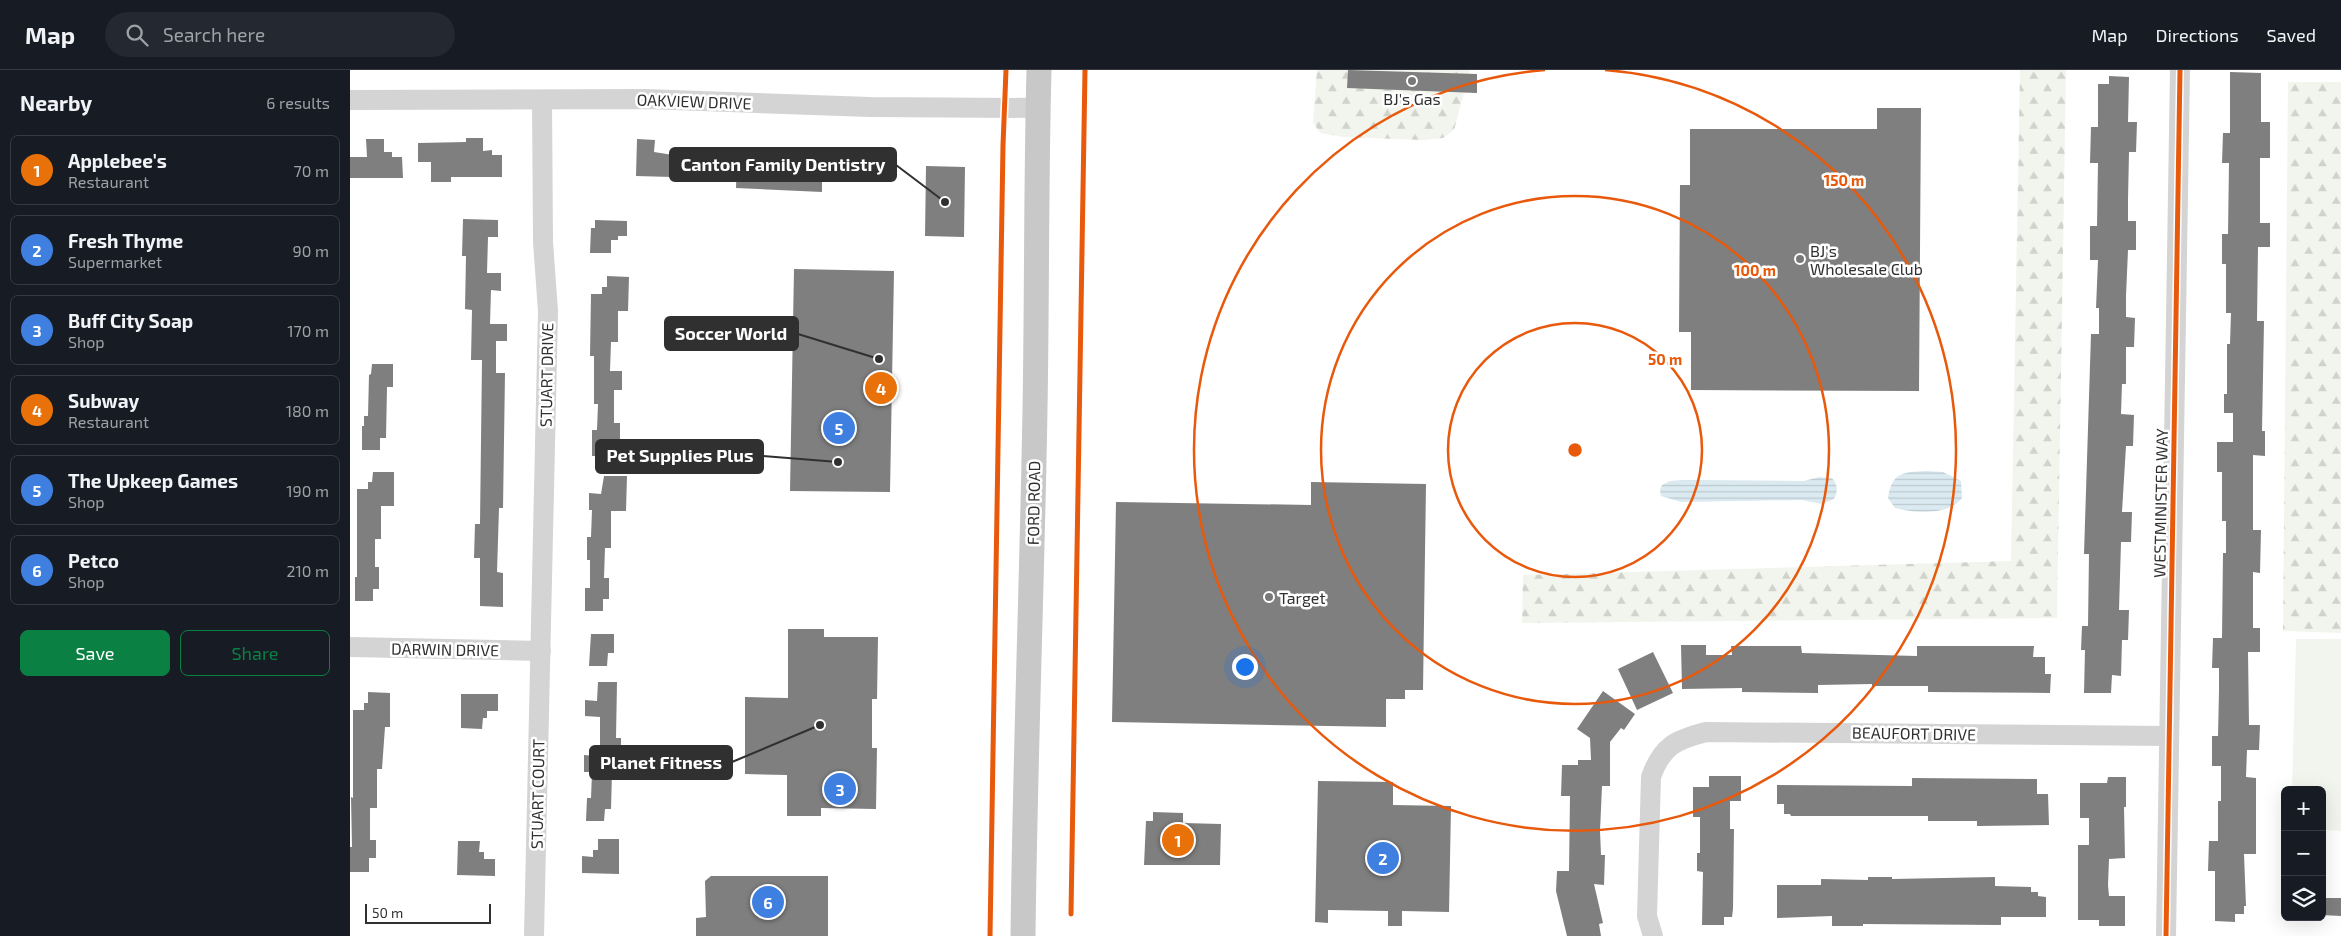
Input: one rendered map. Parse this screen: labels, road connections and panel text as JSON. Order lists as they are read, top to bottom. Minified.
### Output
{"streets":{"main road":["FORD ROAD"],"street":["OAKVIEW DRIVE","STUART DRIVE","WESTMINISTER WAY","DARWIN DRIVE","BEAUFORT DRIVE","STUART COURT"]},"crossings":[["OAKVIEW DRIVE","STUART DRIVE"],["OAKVIEW DRIVE","FORD ROAD"],["STUART DRIVE","DARWIN DRIVE"],["STUART DRIVE","STUART COURT"],["WESTMINISTER WAY","BEAUFORT DRIVE"],["DARWIN DRIVE","STUART COURT"]],"places":["BJ's Gas","Canton Family Dentistry","BJ's Wholesale Club","Soccer World","Pet Supplies Plus","Target","Planet Fitness"],"scale_bar":"50 m","page":{"header":"Map","search":"Search here","nav":["Map","Directions","Saved"],"heading":["Nearby","6 results"],"list":[{"mark":"1","name":"Applebee's","note":"Restaurant","value":"70 m"},{"mark":"2","name":"Fresh Thyme","note":"Supermarket","value":"90 m"},{"mark":"3","name":"Buff City Soap","note":"Shop","value":"170 m"},{"mark":"4","name":"Subway","note":"Restaurant","value":"180 m"},{"mark":"5","name":"The Upkeep Games","note":"Shop","value":"190 m"},{"mark":"6","name":"Petco","note":"Shop","value":"210 m"}],"pins":["4","5","3","1","2","6"],"buttons":["Save","Share"],"map_buttons":["+","−"],"scale":"50 m"},"rings":["150 m","100 m","50 m"]}
